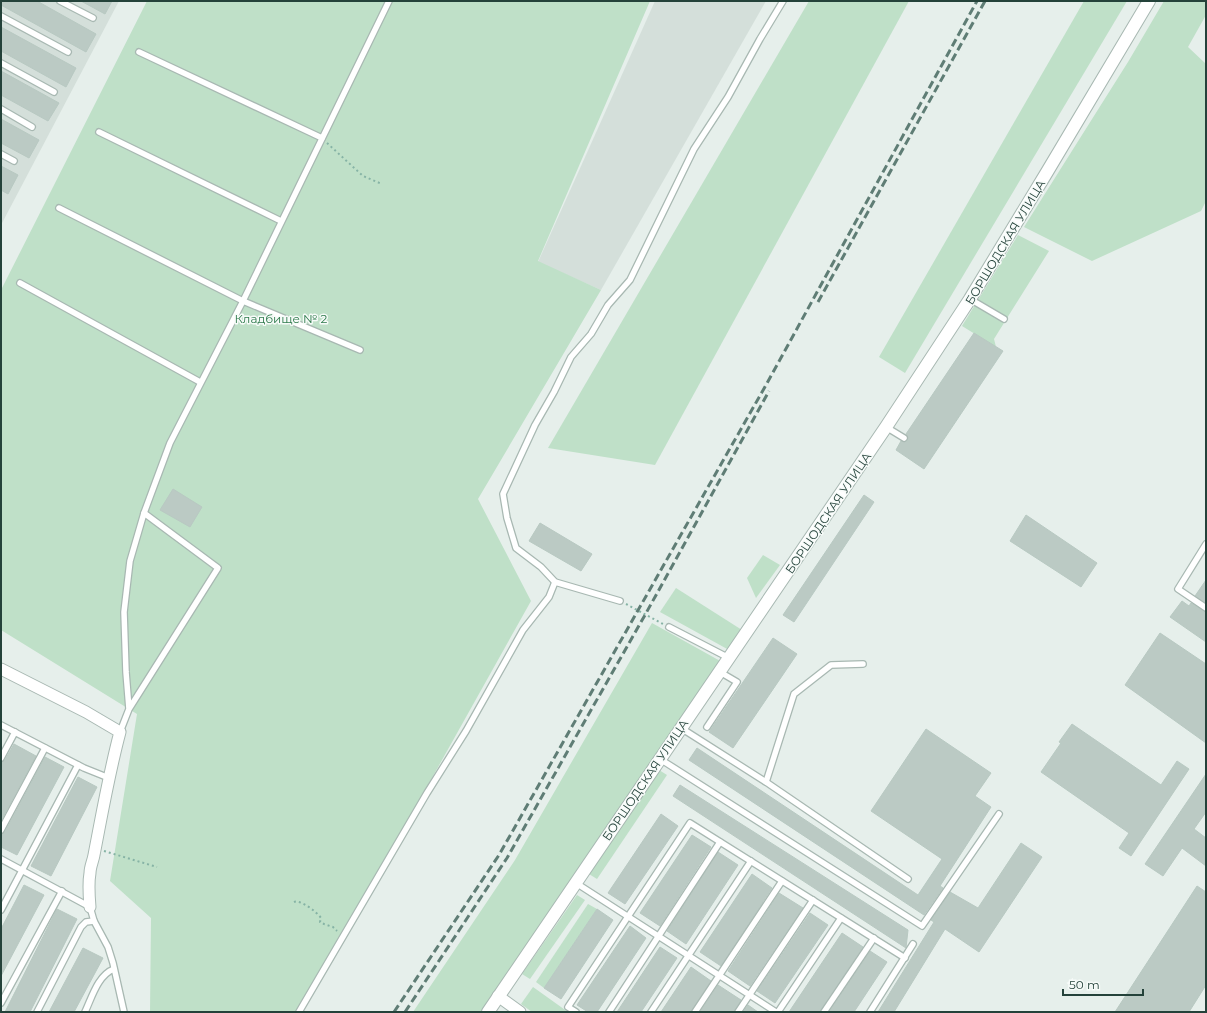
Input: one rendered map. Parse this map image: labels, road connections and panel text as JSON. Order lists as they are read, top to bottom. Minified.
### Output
{"streets":{"street":["БОРШОДСКАЯ УЛИЦА"]},"parks":["Кладбище № 2"],"scale_bar":"50 m"}
